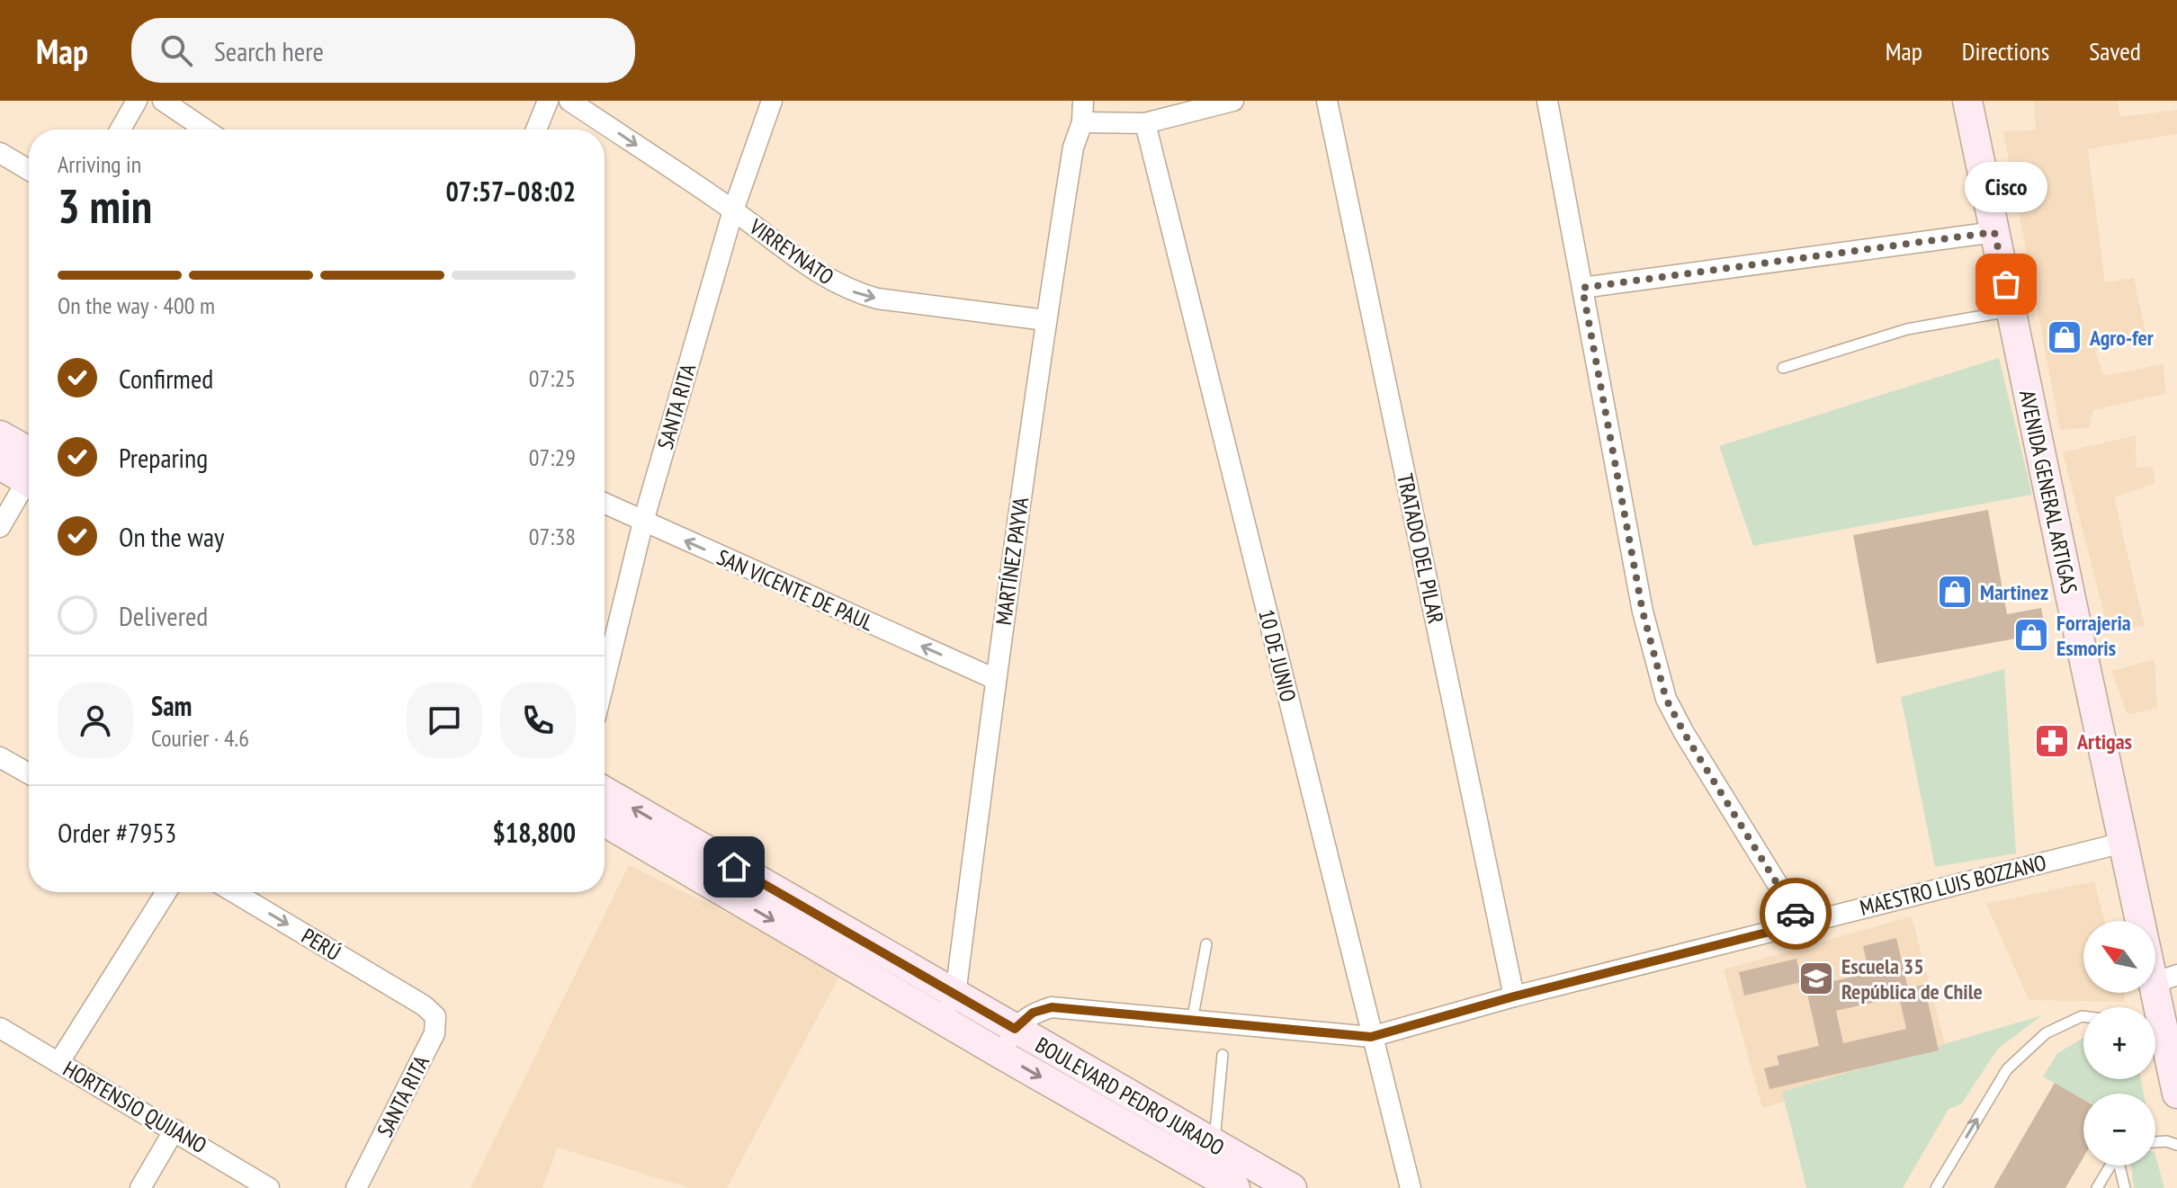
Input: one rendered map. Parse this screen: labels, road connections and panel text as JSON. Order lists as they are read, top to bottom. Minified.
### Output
{"streets":{"main road":["AVENIDA GENERAL ARTIGAS","BOULEVARD PEDRO JURADO"],"street":["VIRREYNATO","SANTA RITA","TRATADO DEL PILAR","MARTÍNEZ PAYVA","SAN VICENTE DE PAUL","10 DE JUNIO","MAESTRO LUIS BOZZANO","PERÚ","HORTENSIO QUIJANO"]},"crossings":[["VIRREYNATO","SANTA RITA"],["VIRREYNATO","MARTÍNEZ PAYVA"],["SANTA RITA","SAN VICENTE DE PAUL"],["SANTA RITA","PERÚ"],["AVENIDA GENERAL ARTIGAS","MAESTRO LUIS BOZZANO"],["TRATADO DEL PILAR","MAESTRO LUIS BOZZANO"],["MARTÍNEZ PAYVA","SAN VICENTE DE PAUL"],["MARTÍNEZ PAYVA","BOULEVARD PEDRO JURADO"],["10 DE JUNIO","MAESTRO LUIS BOZZANO"],["MAESTRO LUIS BOZZANO","BOULEVARD PEDRO JURADO"]],"one_way":["VIRREYNATO","SAN VICENTE DE PAUL","PERÚ"],"places":{"other":["Cisco"],"shop":["Agro-fer","Martinez","Forrajeria Esmoris"],"pharmacy":["Artigas"],"school or university":["Escuela 35 República de Chile"]},"north":"top left","page":{"header":"Map","search":"Search here","nav":["Map","Directions","Saved"],"heading":["3 min","Arriving in","07:57–08:02"],"panel":["Sam","Courier · 4.6","Order #7953","$18,800"],"bubble":"Cisco","bar":"On the way · 400 m","list":[["Confirmed","07:25"],["Preparing","07:29"],["On the way","07:38"],"Delivered"],"map_buttons":["+","−"]}}
